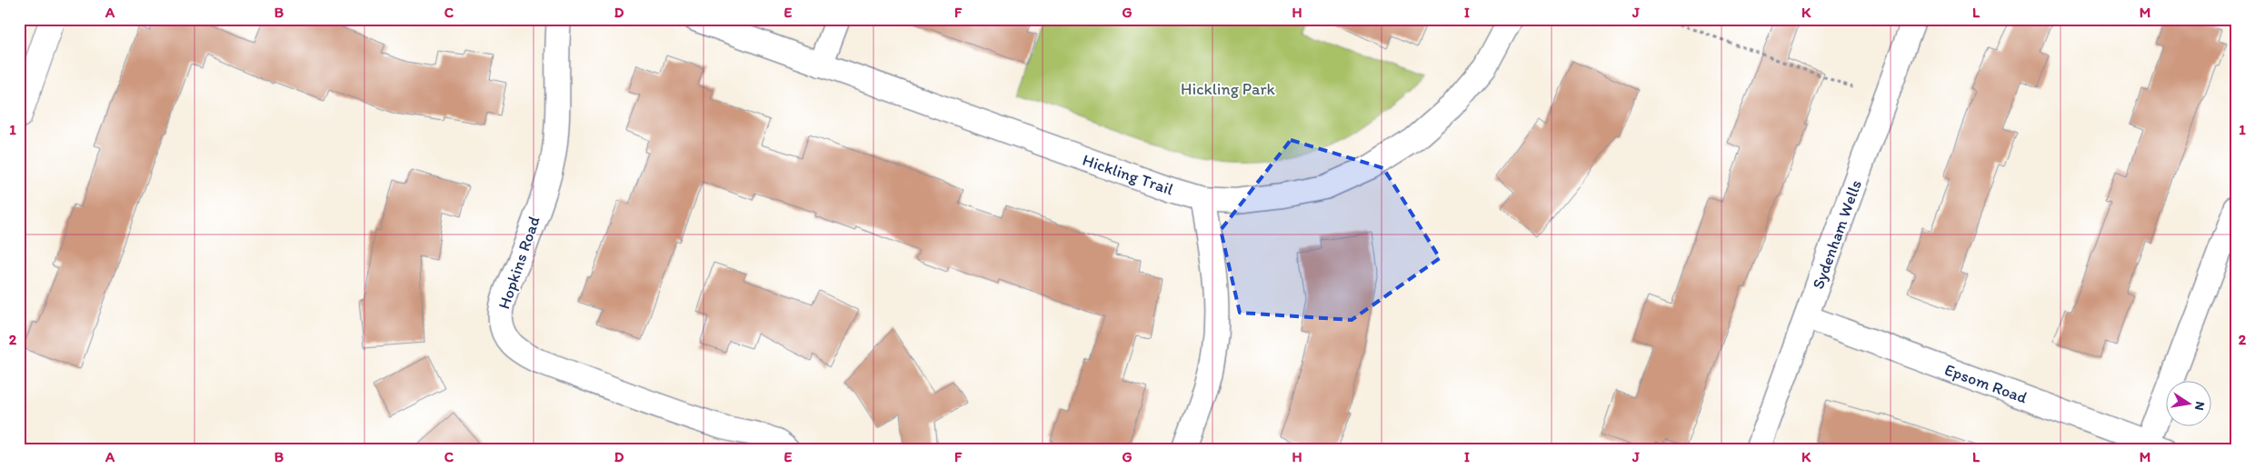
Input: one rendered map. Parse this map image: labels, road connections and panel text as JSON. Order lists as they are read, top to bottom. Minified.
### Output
{"streets":{"street":["Hickling Trail","Sydenham Wells","Hopkins Road","Epsom Road"]},"crossings":[["Sydenham Wells","Epsom Road"]],"parks":["Hickling Park"],"north":"right","grid":{"columns":["A","B","C","D","E","F","G","H","I","J","K","L","M"],"rows":["1","2"]}}
